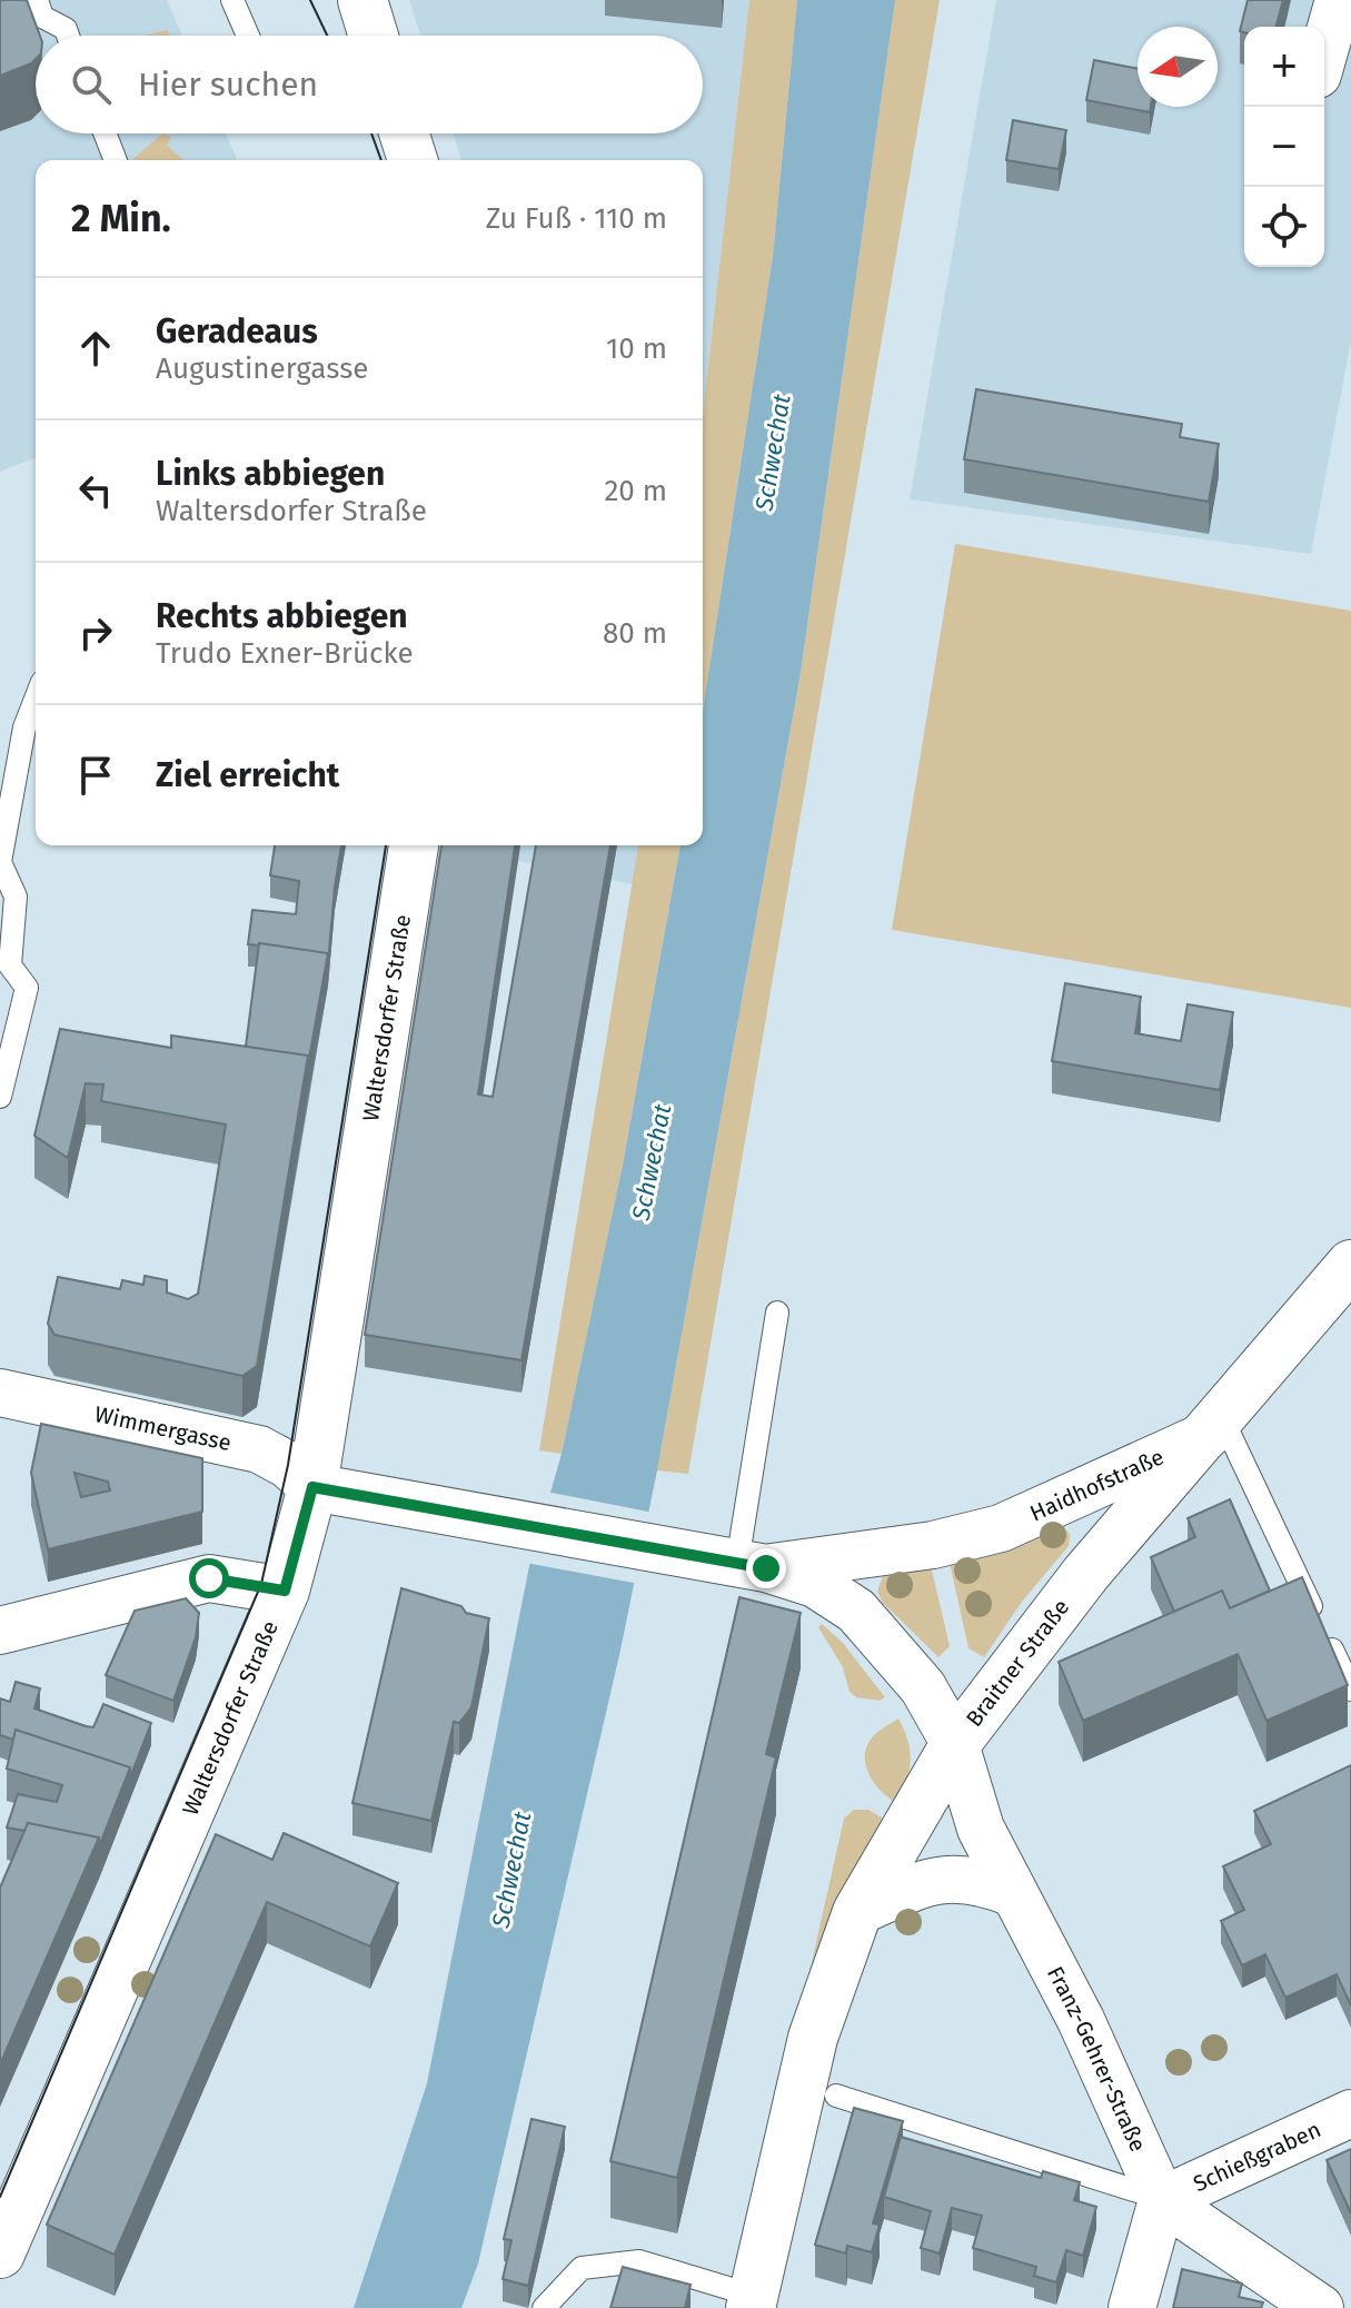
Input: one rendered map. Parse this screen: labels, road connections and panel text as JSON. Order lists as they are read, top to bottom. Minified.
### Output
{"streets":{"street":["Waltersdorfer Straße","Wimmergasse","Haidhofstraße","Braitner Straße","Franz-Gehrer-Straße","Schießgraben"]},"crossings":[["Waltersdorfer Straße","Wimmergasse"],["Haidhofstraße","Braitner Straße"],["Haidhofstraße","Franz-Gehrer-Straße"],["Braitner Straße","Franz-Gehrer-Straße"],["Franz-Gehrer-Straße","Schießgraben"]],"water":["Schwechat"],"north":"left","page":{"map_buttons":["+","−"],"search":"Hier suchen","heading":["2 Min.","Zu Fuß · 110 m"],"list":[["Geradeaus","Augustinergasse","10 m"],["Links abbiegen","Waltersdorfer Straße","20 m"],["Rechts abbiegen","Trudo Exner-Brücke","80 m"],"Ziel erreicht"]}}
